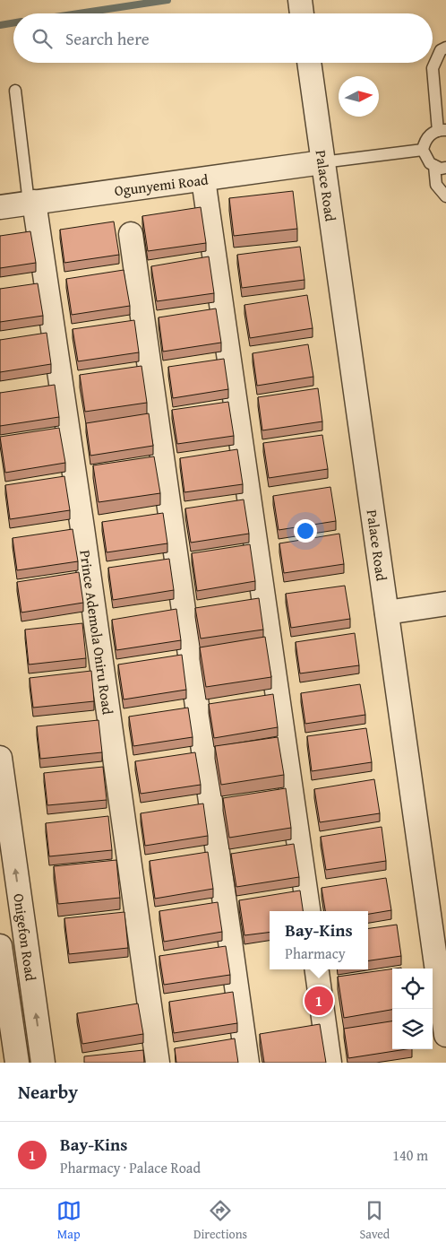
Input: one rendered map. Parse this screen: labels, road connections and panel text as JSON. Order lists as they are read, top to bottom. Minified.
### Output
{"streets":{"street":["Ogunyemi Road","Palace Road","Prince Ademola Oniru Road","Onigefon Road"]},"crossings":[["Ogunyemi Road","Palace Road"],["Ogunyemi Road","Prince Ademola Oniru Road"]],"north":"right","page":{"search":"Search here","popup":["Bay-Kins","Pharmacy"],"pins":"1","heading":"Nearby","list":[{"mark":"1","name":"Bay-Kins","note":"Pharmacy · Palace Road","value":"140 m"}],"nav":["Map","Directions","Saved"]}}
